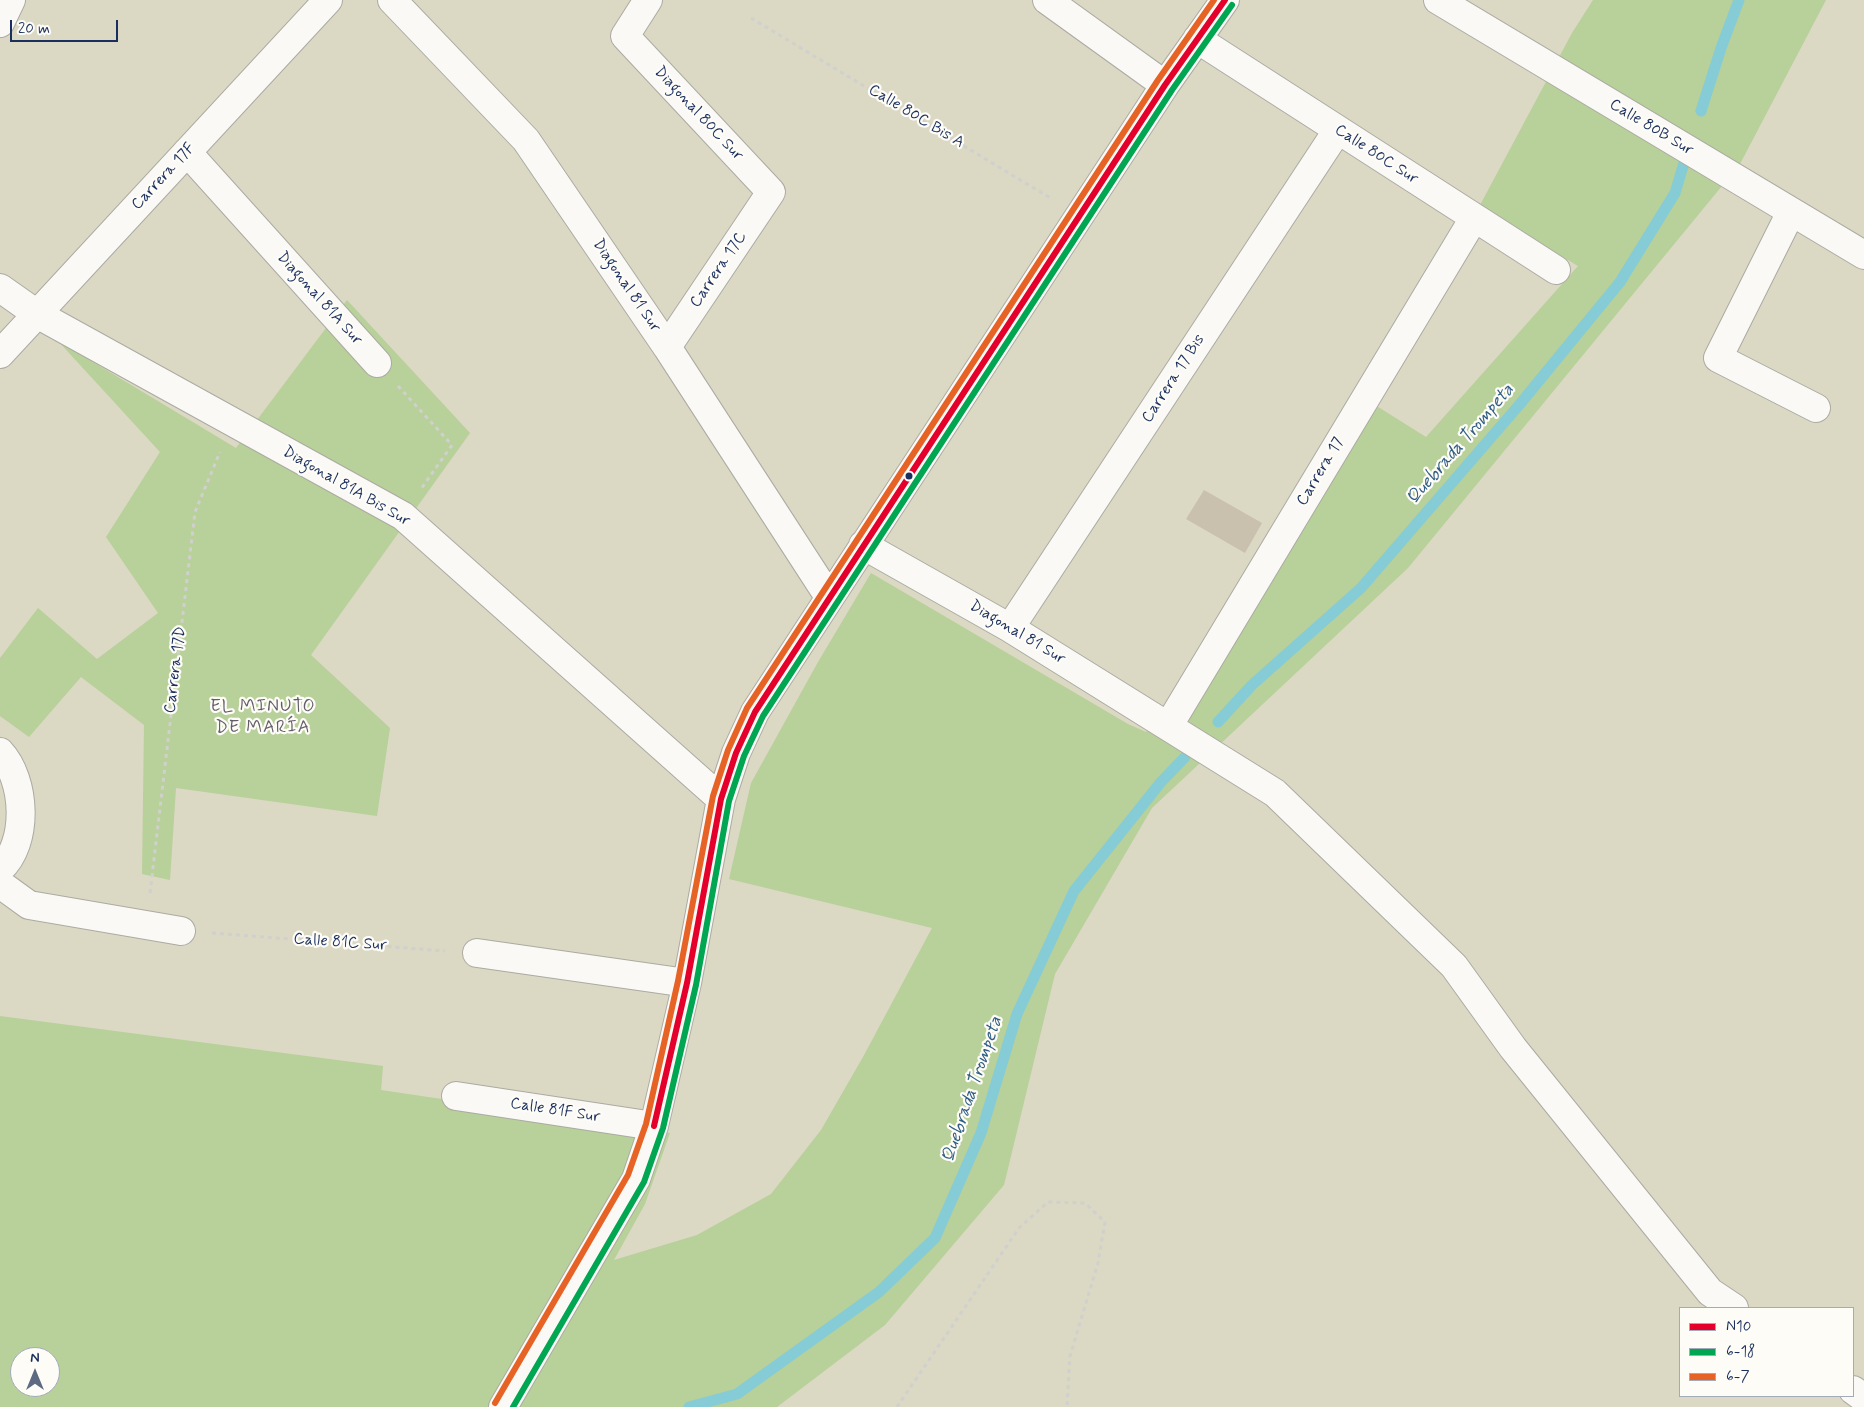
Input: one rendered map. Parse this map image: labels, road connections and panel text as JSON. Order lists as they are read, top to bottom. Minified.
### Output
{"streets":{"street":["Diagonal 80C Sur","Calle 80B Sur","Calle 80C Sur","Carrera 17F","Carrera 17C","Diagonal 81 Sur","Diagonal 81A Sur","Carrera 17 Bis","Carrera 17","Diagonal 81A Bis Sur","Calle 81F Sur"],"path":["Calle 80C Bis A","Carrera 17D","Calle 81C Sur"]},"crossings":[["Diagonal 80C Sur","Carrera 17C"],["Calle 80C Sur","Carrera 17 Bis"],["Calle 80C Sur","Carrera 17"],["Carrera 17F","Diagonal 81A Sur"],["Carrera 17F","Diagonal 81A Bis Sur"],["Carrera 17C","Diagonal 81 Sur"],["Diagonal 81 Sur","Carrera 17 Bis"],["Diagonal 81 Sur","Carrera 17"],["Diagonal 81A Bis Sur","Carrera 17D"]],"districts":["EL MINUTO DE MARÍA"],"water":["Quebrada Trompeta"],"lines":["transit line N10","transit line 6-7","transit line 6-18"],"legend":["N10","6-18","6-7"],"scale_bar":"20 m","north":"top"}
